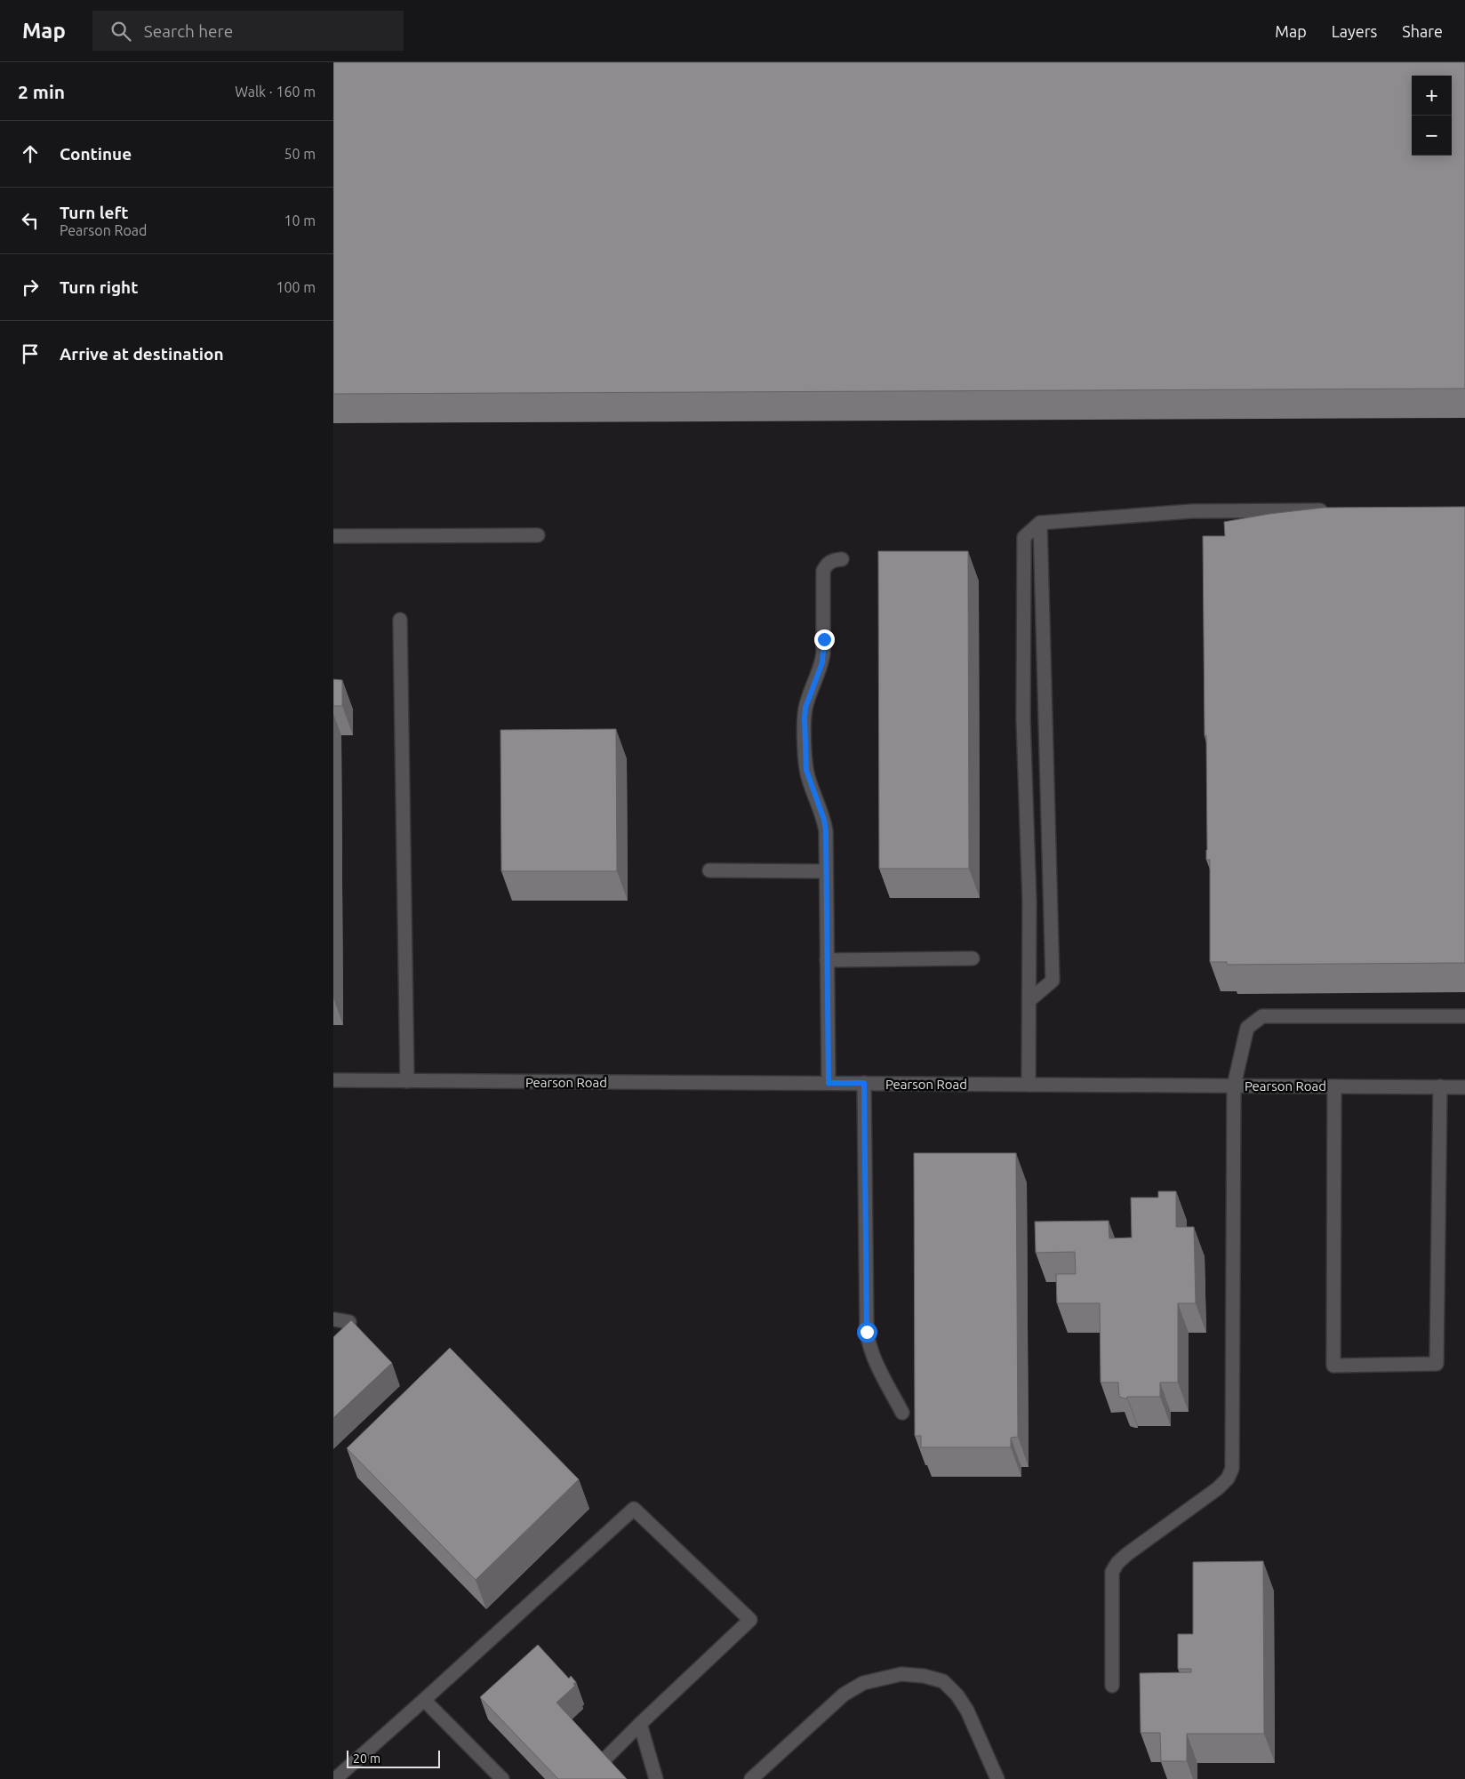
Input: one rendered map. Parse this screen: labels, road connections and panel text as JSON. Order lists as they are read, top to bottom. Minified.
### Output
{"streets":{"street":["Pearson Road"]},"scale_bar":"20 m","page":{"header":"Map","search":"Search here","nav":["Map","Layers","Share"],"heading":["2 min","Walk · 160 m"],"map_buttons":["+","−"],"list":[["Continue","50 m"],["Turn left","Pearson Road","10 m"],["Turn right","100 m"],"Arrive at destination"],"scale":"20 m"}}
